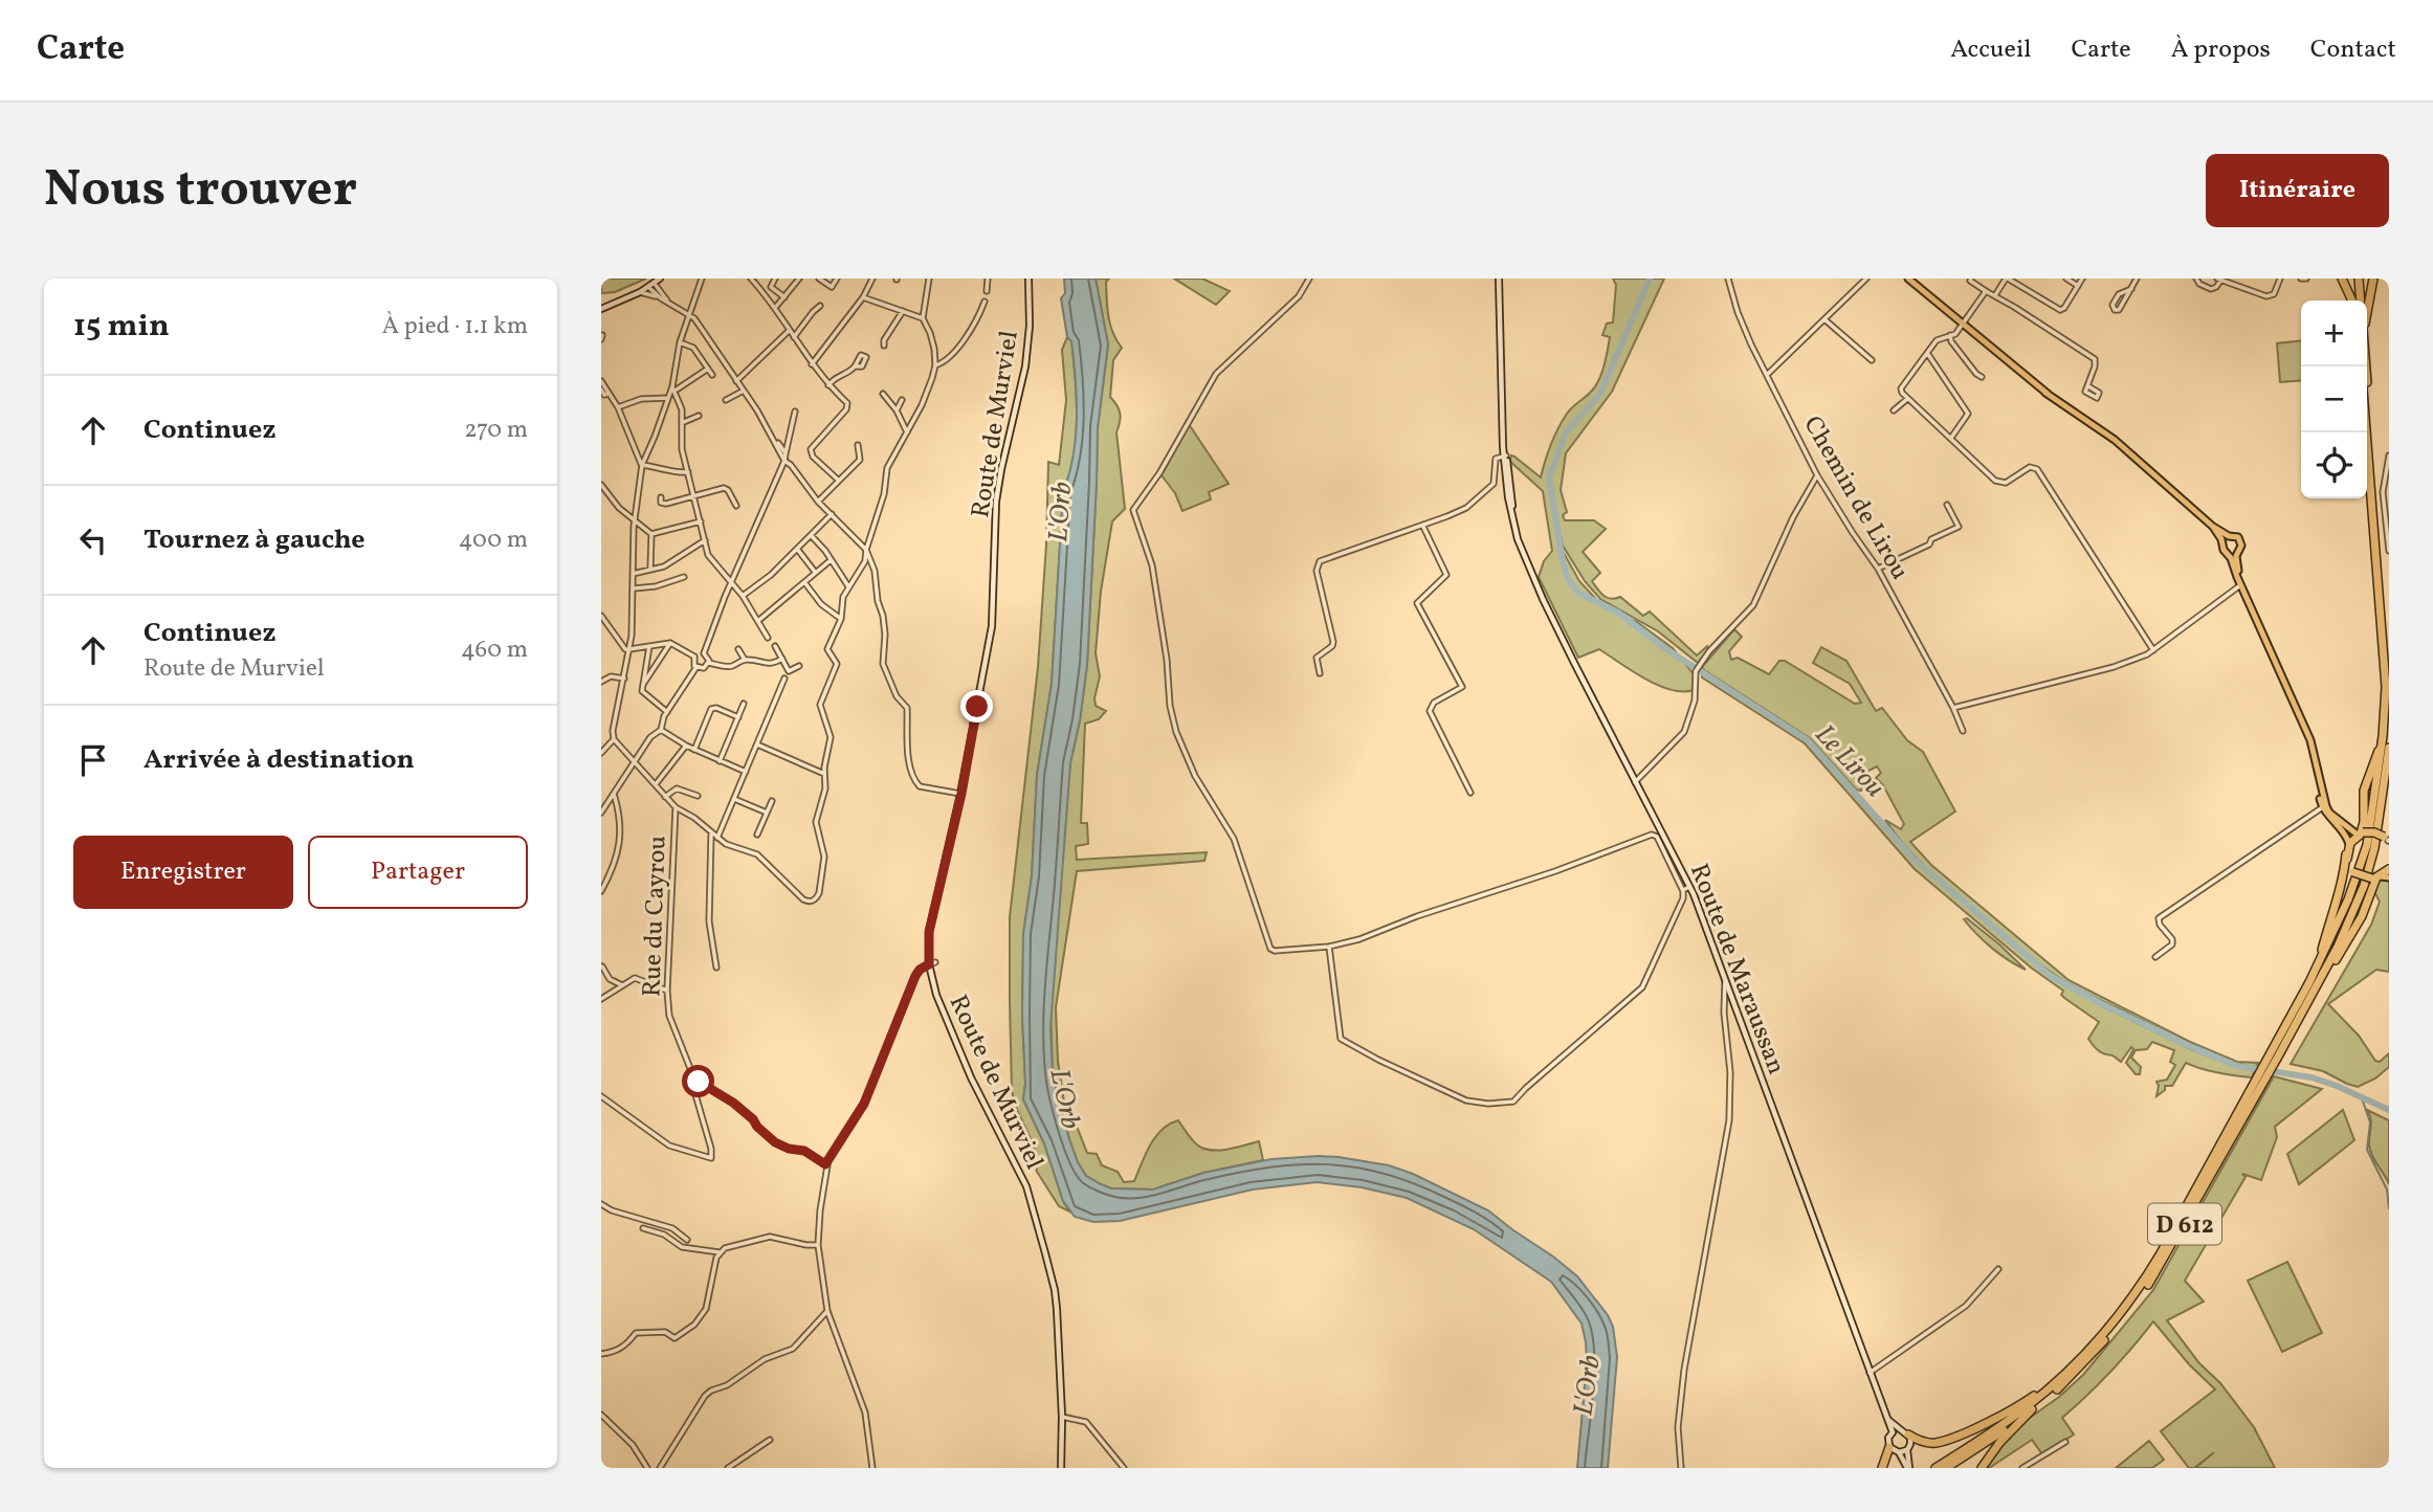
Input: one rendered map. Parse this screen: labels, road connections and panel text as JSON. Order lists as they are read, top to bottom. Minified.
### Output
{"streets":{"highway":["D 612"],"main road":["Route de Murviel","Route de Maraussan"],"street":["Chemin de Lirou","Rue du Cayrou"]},"water":["L'Orb","Le Lirou"],"page":{"header":"Carte","nav":["Accueil","Carte","À propos","Contact"],"buttons":["Itinéraire",["Enregistrer","Partager"]],"title":"Nous trouver","heading":["15 min","À pied · 1.1 km"],"map_buttons":["+","−"],"list":[["Continuez","270 m"],["Tournez à gauche","400 m"],["Continuez","Route de Murviel","460 m"],"Arrivée à destination"]}}
